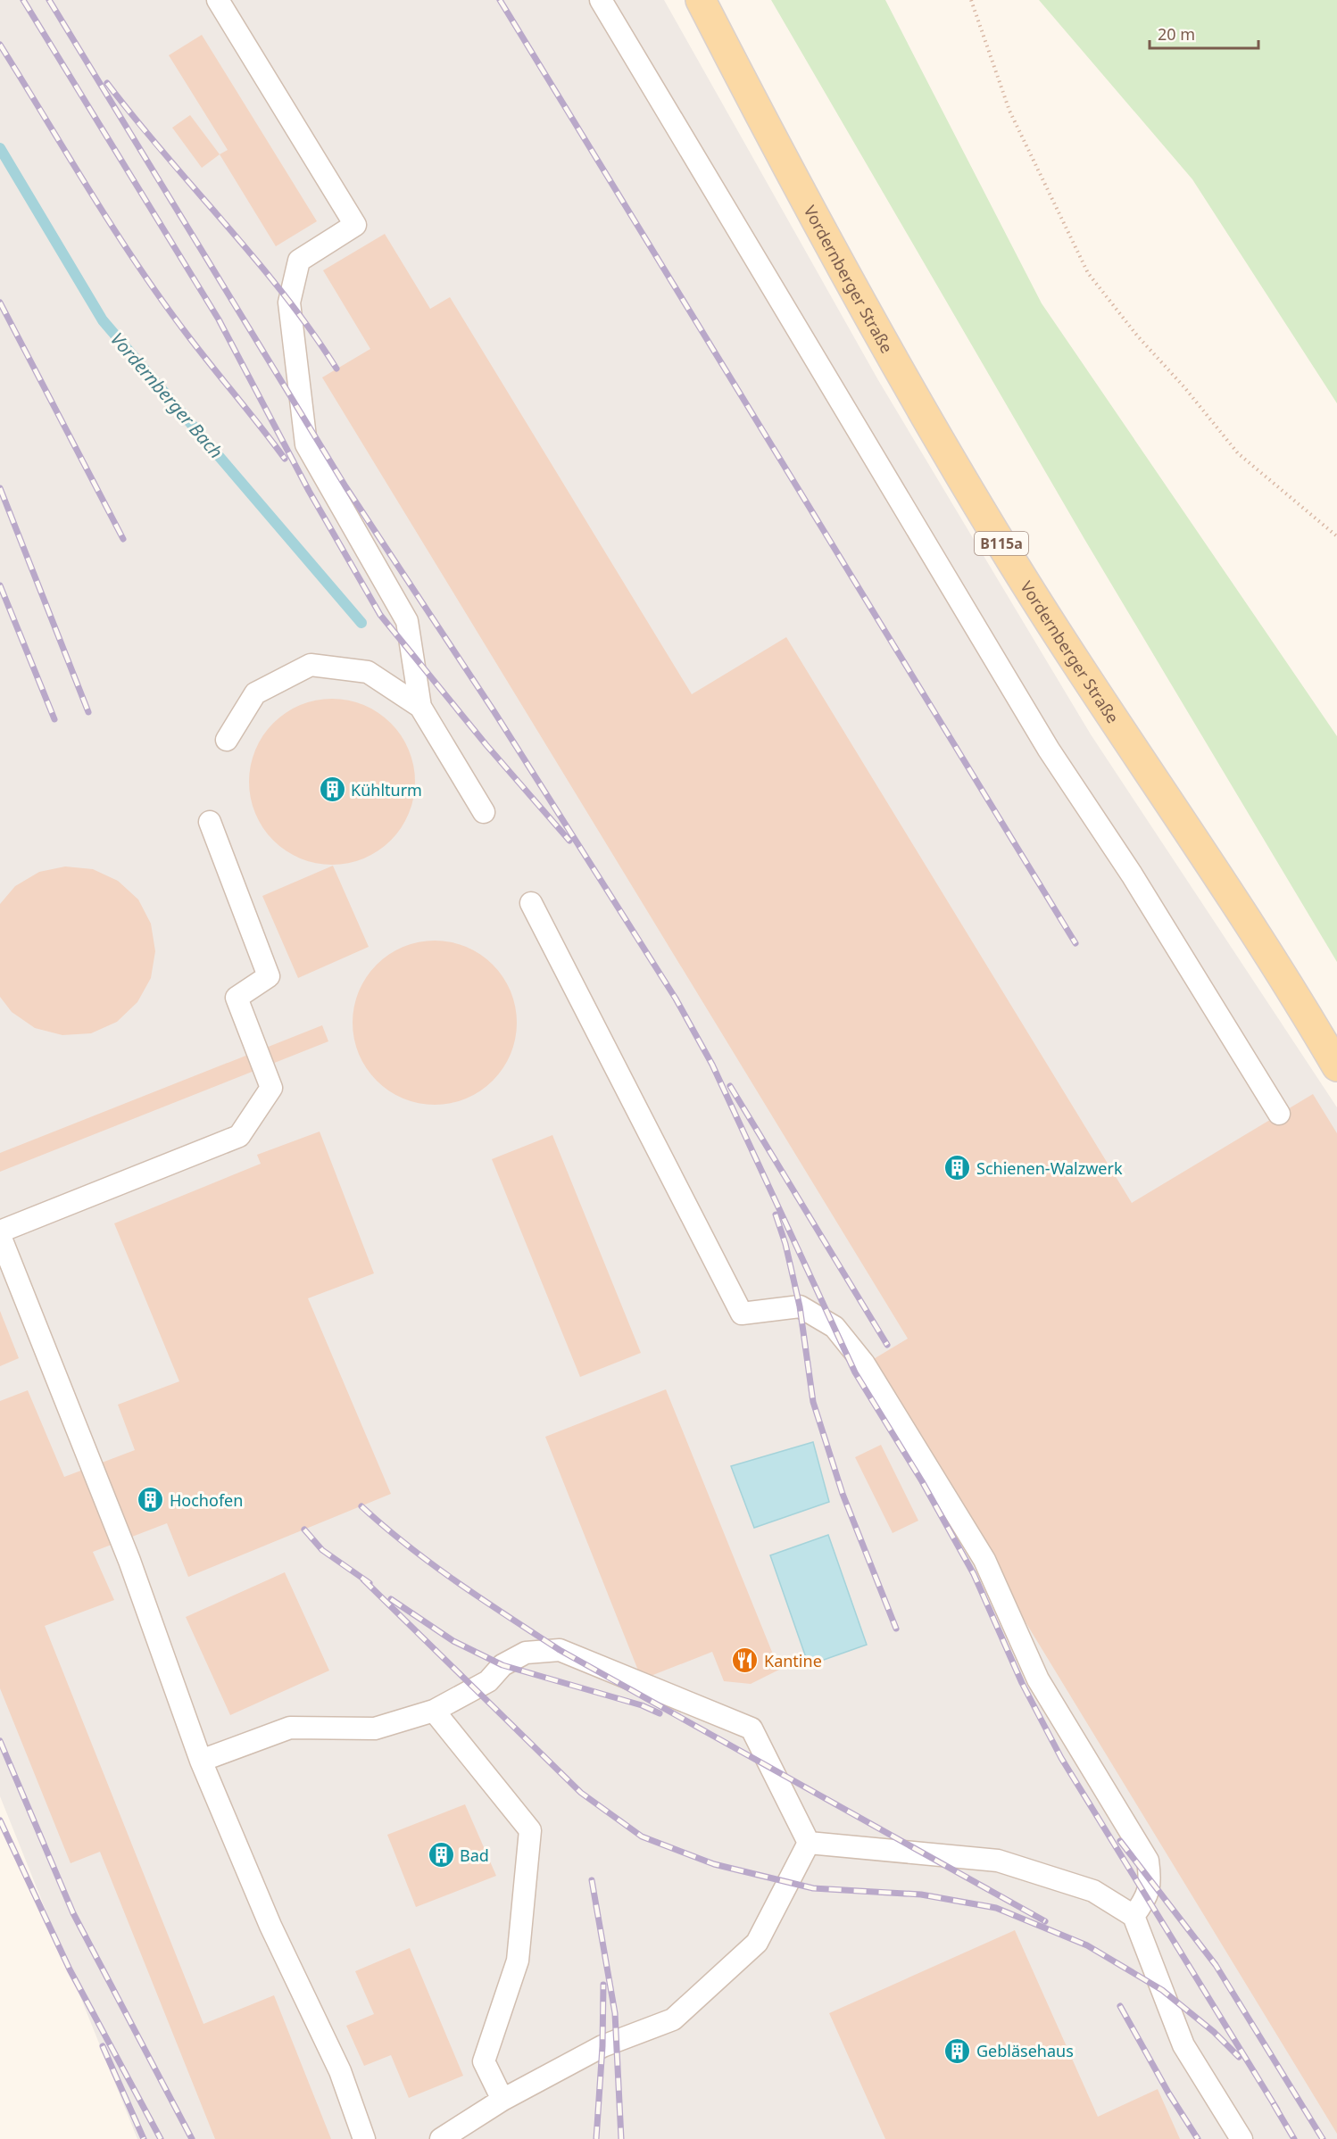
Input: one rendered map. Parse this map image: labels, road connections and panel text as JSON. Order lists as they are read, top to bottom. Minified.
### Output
{"streets":{"main road":["Vordernberger Straße","B115a"]},"water":["Vordernberger Bach"],"places":{"building":["Kühlturm","Schienen-Walzwerk","Hochofen","Bad","Gebläsehaus"],"restaurant":["Kantine"]},"scale_bar":"20 m"}
